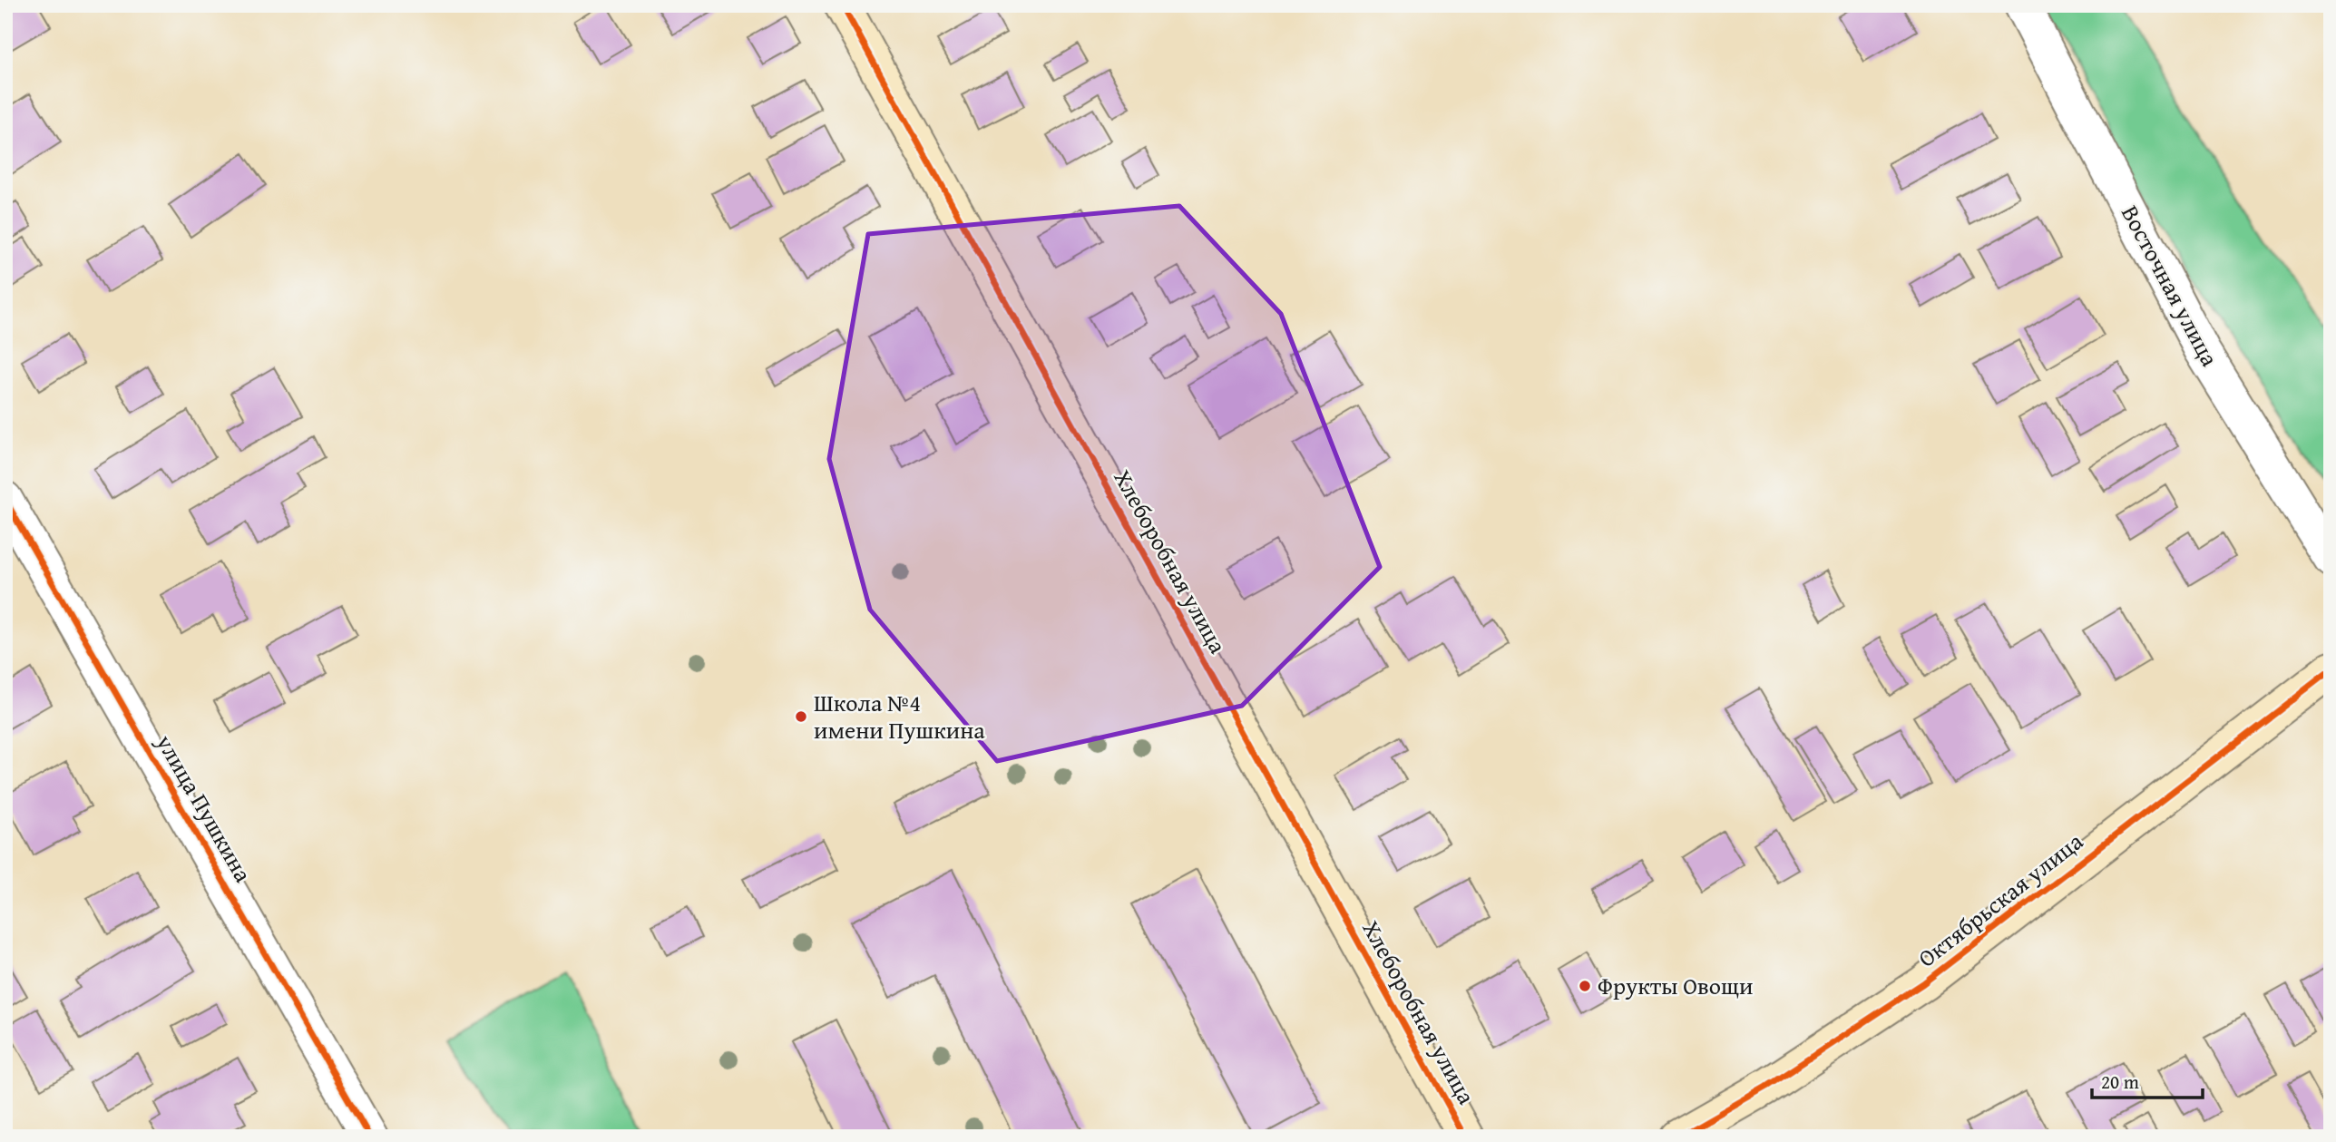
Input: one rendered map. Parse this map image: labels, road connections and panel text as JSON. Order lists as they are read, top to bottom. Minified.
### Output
{"streets":{"street":["Восточная улица","Хлеборобная улица","улица Пушкина","Октябрьская улица"]},"places":["Школа №4 имени Пушкина","Фрукты Овощи"],"scale_bar":"20 m"}
